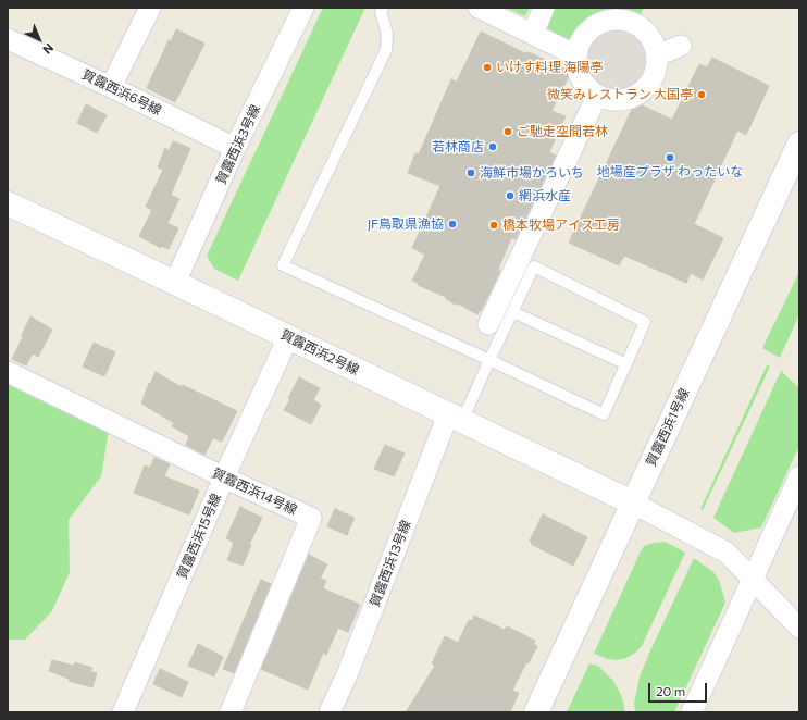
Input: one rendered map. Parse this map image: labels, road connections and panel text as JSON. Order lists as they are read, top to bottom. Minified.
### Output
{"streets":{"street":["賀露西浜6号線","賀露西浜3号線","賀露西浜2号線","賀露西浜1号線","賀露西浜14号線","賀露西浜15号線","賀露西浜13号線"]},"crossings":[["賀露西浜6号線","賀露西浜3号線"],["賀露西浜3号線","賀露西浜2号線"],["賀露西浜2号線","賀露西浜1号線"],["賀露西浜2号線","賀露西浜15号線"],["賀露西浜2号線","賀露西浜13号線"],["賀露西浜14号線","賀露西浜15号線"]],"places":["いけす料理 海陽亭","微笑みレストラン 大国亭","ご馳走空間若林","若林商店","地場産プラザ わったいな","海鮮市場かろいち","網浜水産","JF鳥取県漁協","橋本牧場アイス工房"],"scale_bar":"20 m","north":"bottom right"}
